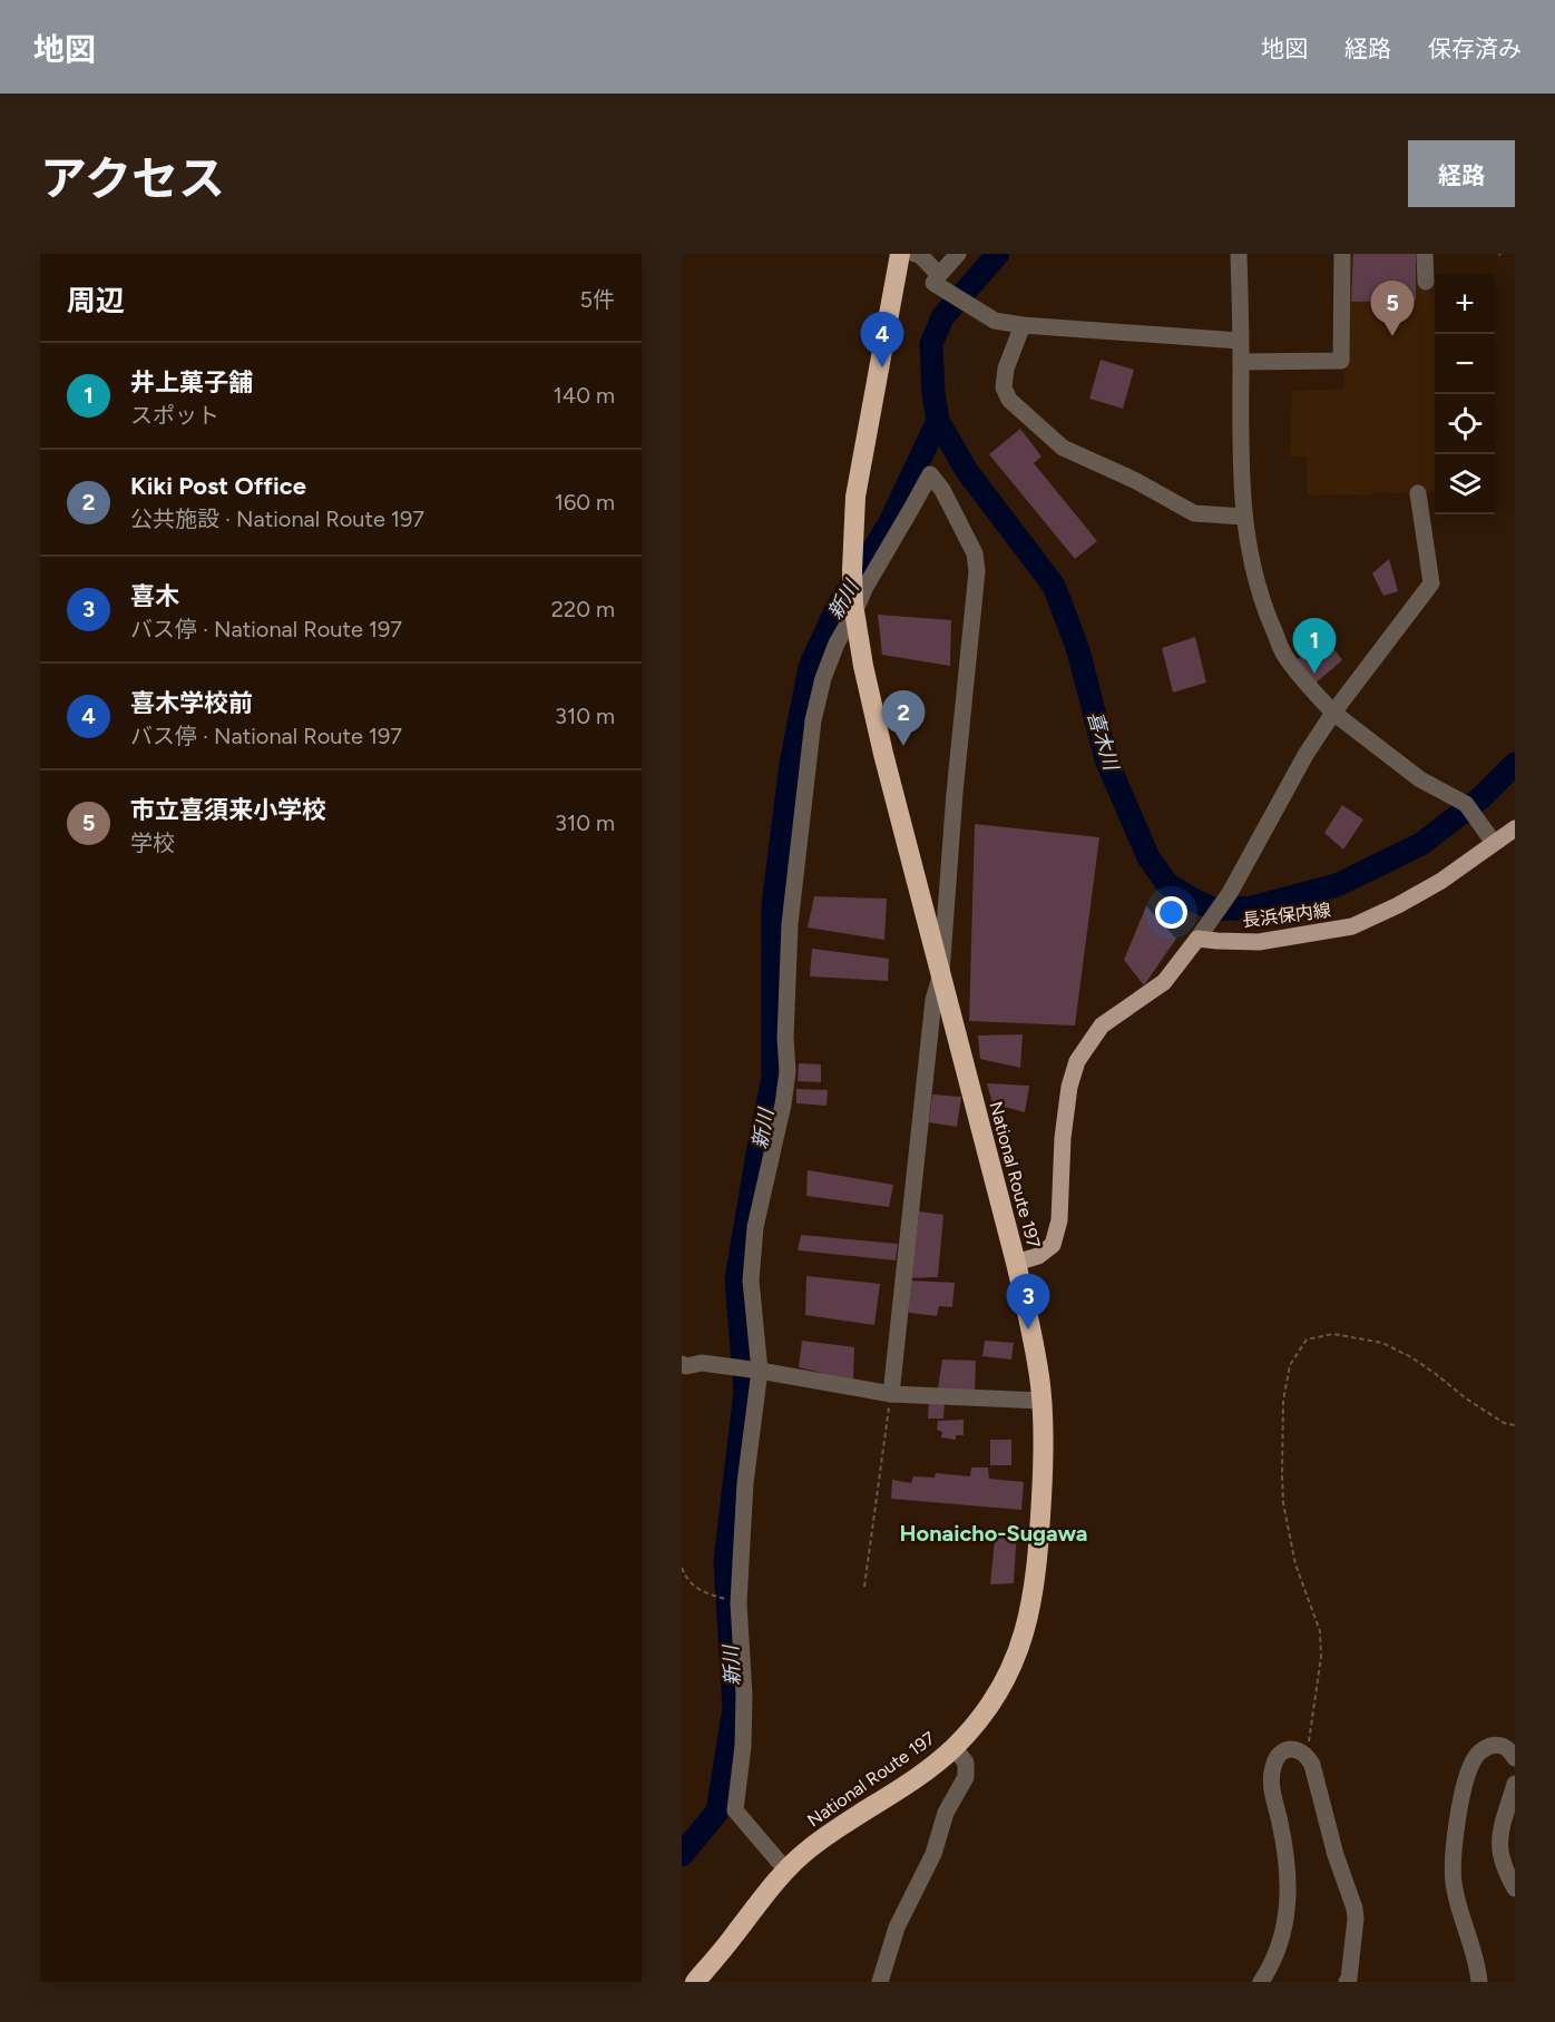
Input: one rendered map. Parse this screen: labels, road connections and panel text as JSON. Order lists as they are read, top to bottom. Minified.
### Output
{"streets":{"highway":["National Route 197"],"main road":["長浜保内線"]},"districts":["Honaicho-Sugawa"],"water":["新川","喜木川"],"page":{"header":"地図","nav":["地図","経路","保存済み"],"title":"アクセス","buttons":"経路","heading":["周辺","5件"],"map_buttons":["+","−"],"pins":["5","4","1","2","3"],"list":[{"mark":"1","name":"井上菓子舗","note":"スポット","value":"140 m"},{"mark":"2","name":"Kiki Post Office","note":"公共施設 · National Route 197","value":"160 m"},{"mark":"3","name":"喜木","note":"バス停 · National Route 197","value":"220 m"},{"mark":"4","name":"喜木学校前","note":"バス停 · National Route 197","value":"310 m"},{"mark":"5","name":"市立喜須来小学校","note":"学校","value":"310 m"}]}}
